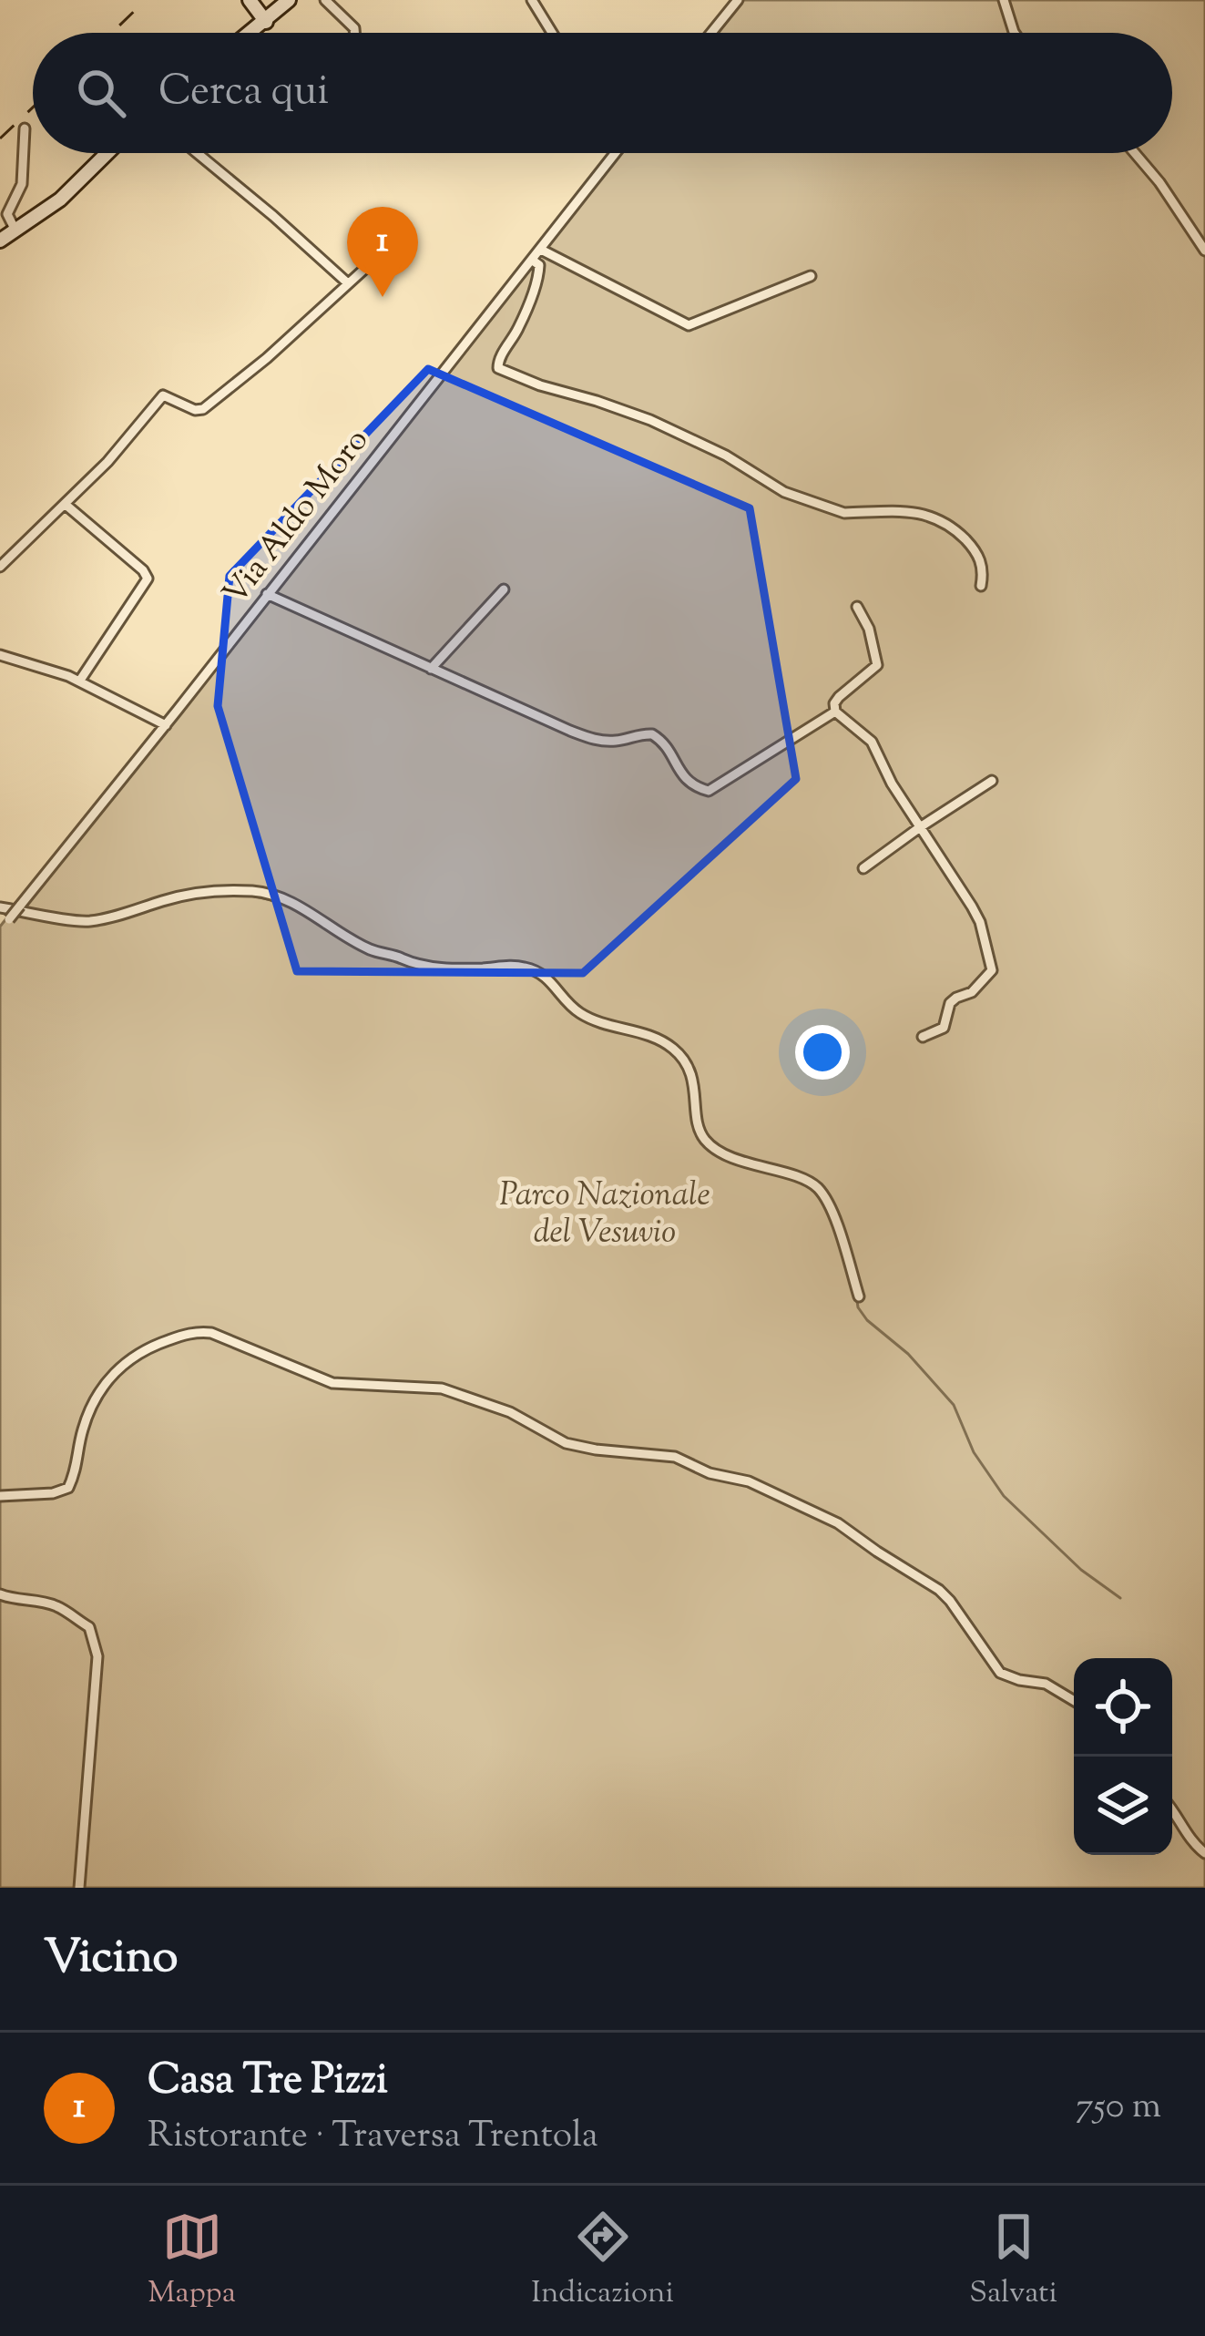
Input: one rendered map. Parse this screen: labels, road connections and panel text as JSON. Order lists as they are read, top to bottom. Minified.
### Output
{"streets":{"street":["Via Aldo Moro"]},"parks":["Parco Nazionale del Vesuvio"],"page":{"search":"Cerca qui","pins":"1","heading":"Vicino","list":[{"mark":"1","name":"Casa Tre Pizzi","note":"Ristorante · Traversa Trentola","value":"750 m"}],"nav":["Mappa","Indicazioni","Salvati"]}}
